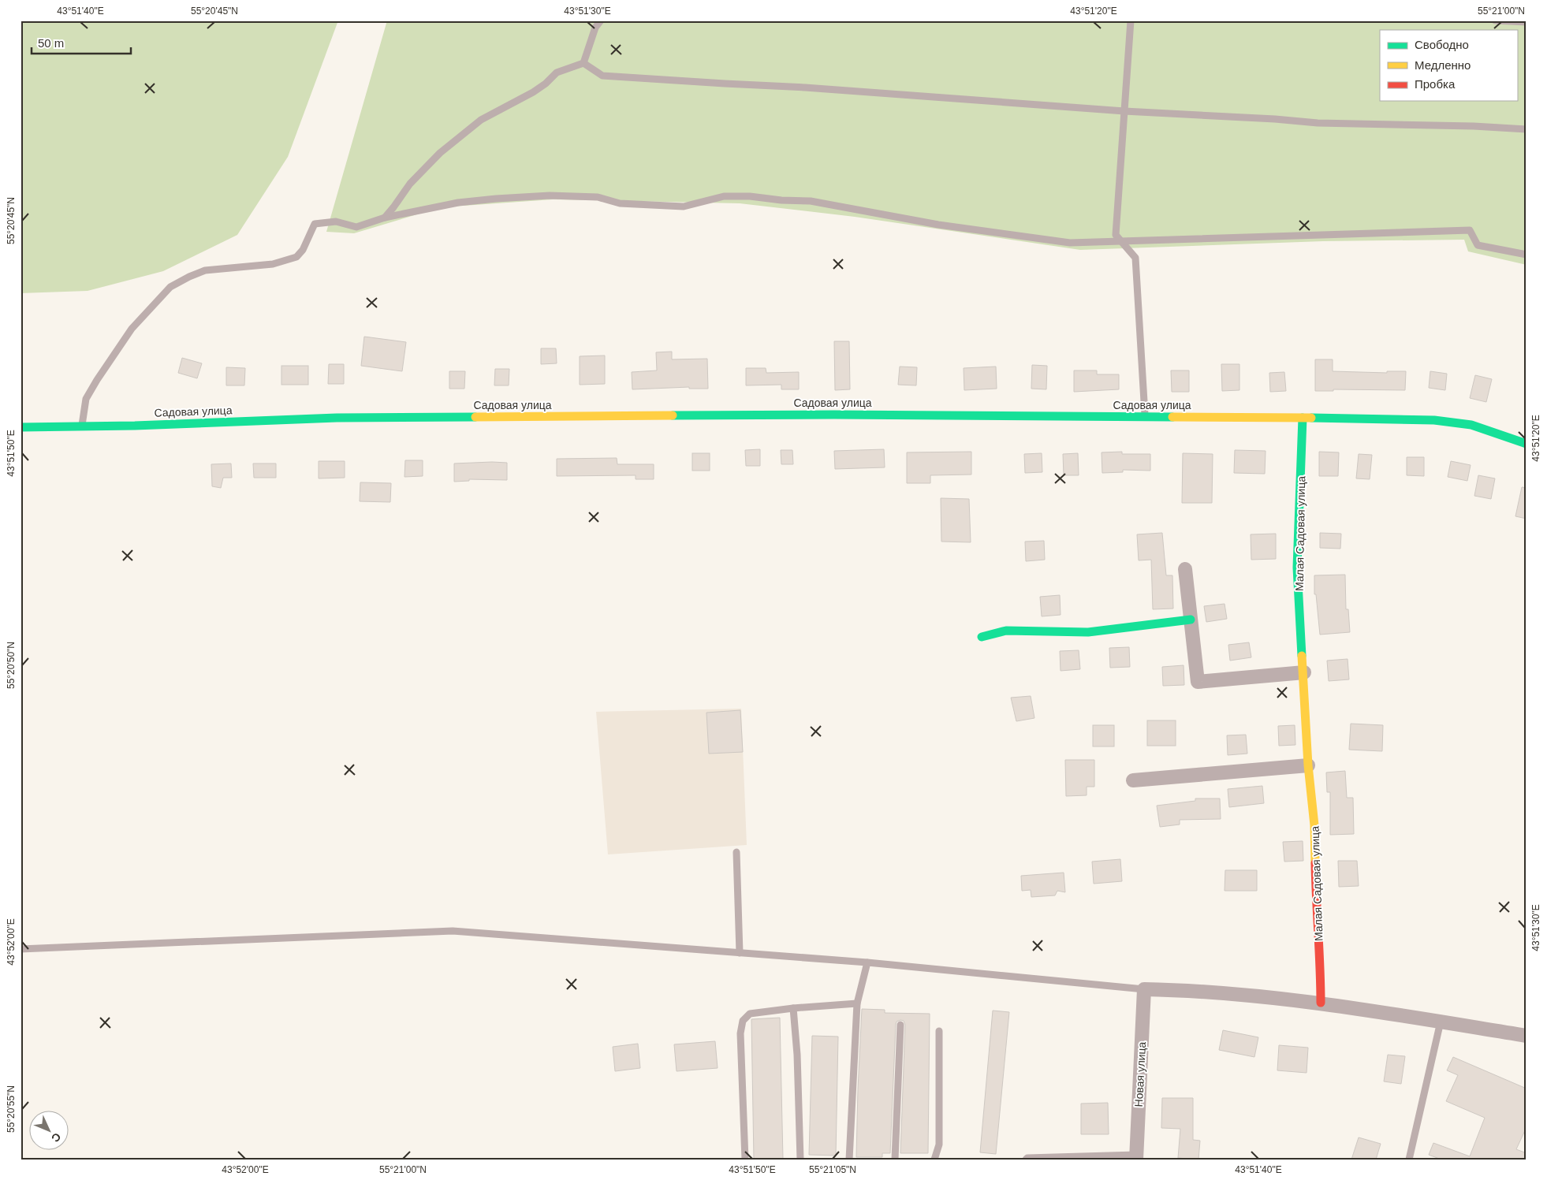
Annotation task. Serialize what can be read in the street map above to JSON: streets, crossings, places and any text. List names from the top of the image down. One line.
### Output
{"streets":{"main road":["Садовая улица","Малая Садовая улица"],"street":["Новая улица"]},"crossings":[["Садовая улица","Малая Садовая улица"]],"legend":["Свободно","Медленно","Пробка"],"scale_bar":"50 m","north":"bottom right","coordinates":["43°51'40\"E","55°20'45\"N","43°51'30\"E","43°51'20\"E","55°21'00\"N","43°51'50\"E","55°20'50\"N","43°52'00\"E","55°20'55\"N","55°21'05\"N"]}
